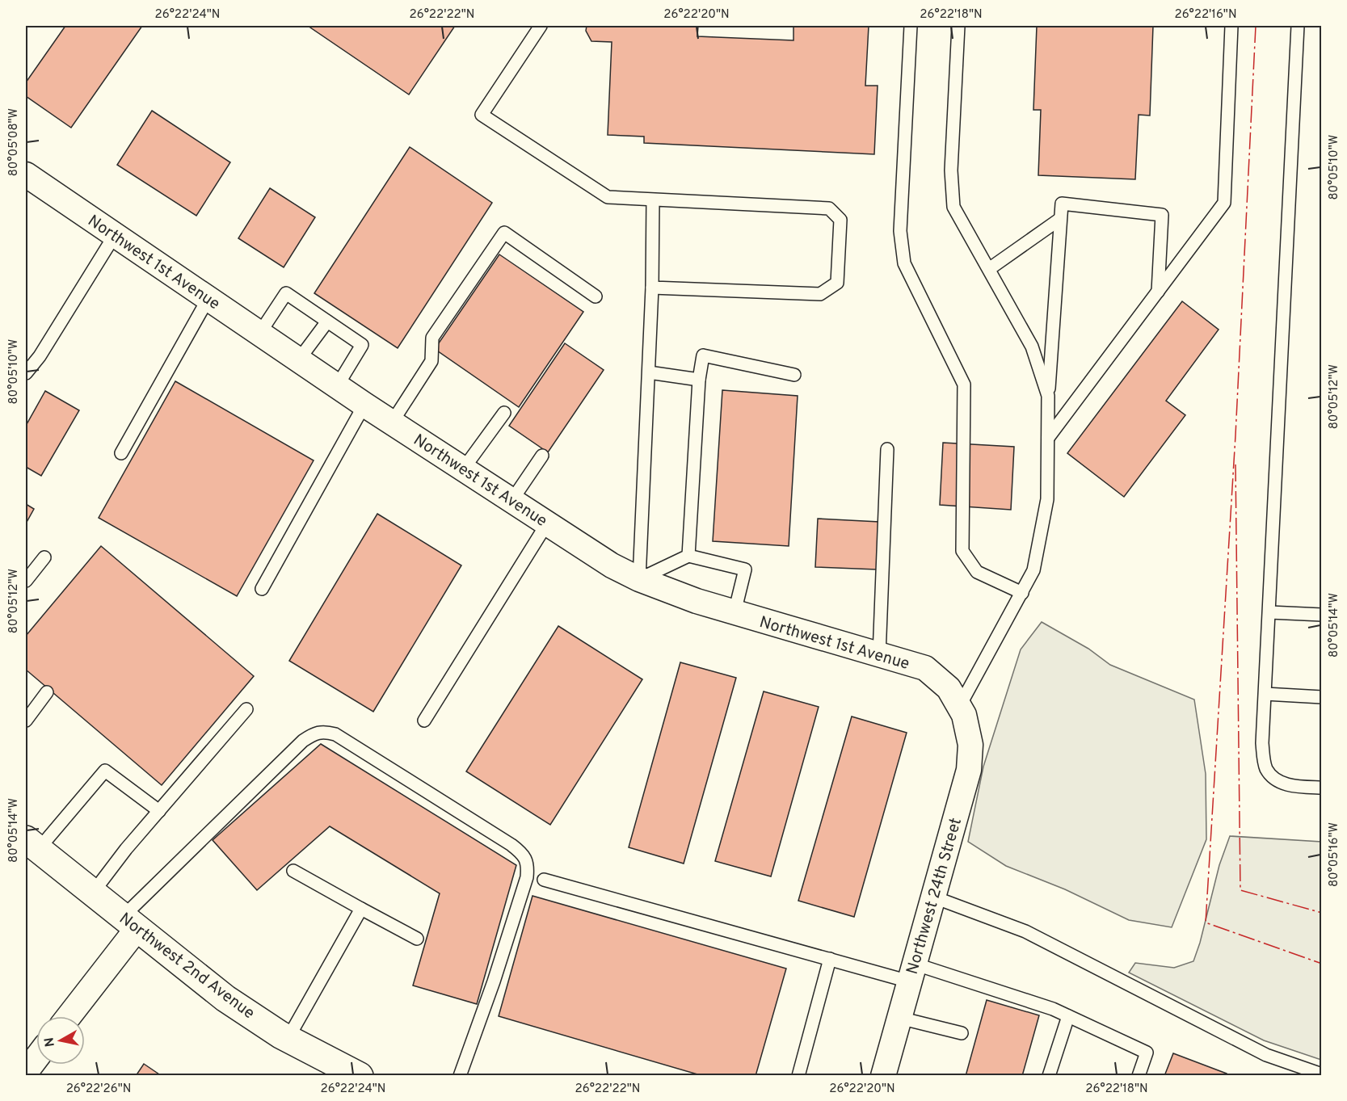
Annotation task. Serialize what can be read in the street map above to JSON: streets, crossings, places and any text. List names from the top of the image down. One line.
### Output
{"streets":{"street":["Northwest 1st Avenue","Northwest 24th Street","Northwest 2nd Avenue"]},"crossings":[["Northwest 1st Avenue","Northwest 24th Street"]],"north":"left","coordinates":["26°22'24\"N","26°22'22\"N","26°22'20\"N","26°22'18\"N","26°22'16\"N","80°05'08\"W","80°05'10\"W","80°05'12\"W","80°05'14\"W","80°05'16\"W","26°22'26\"N"]}
